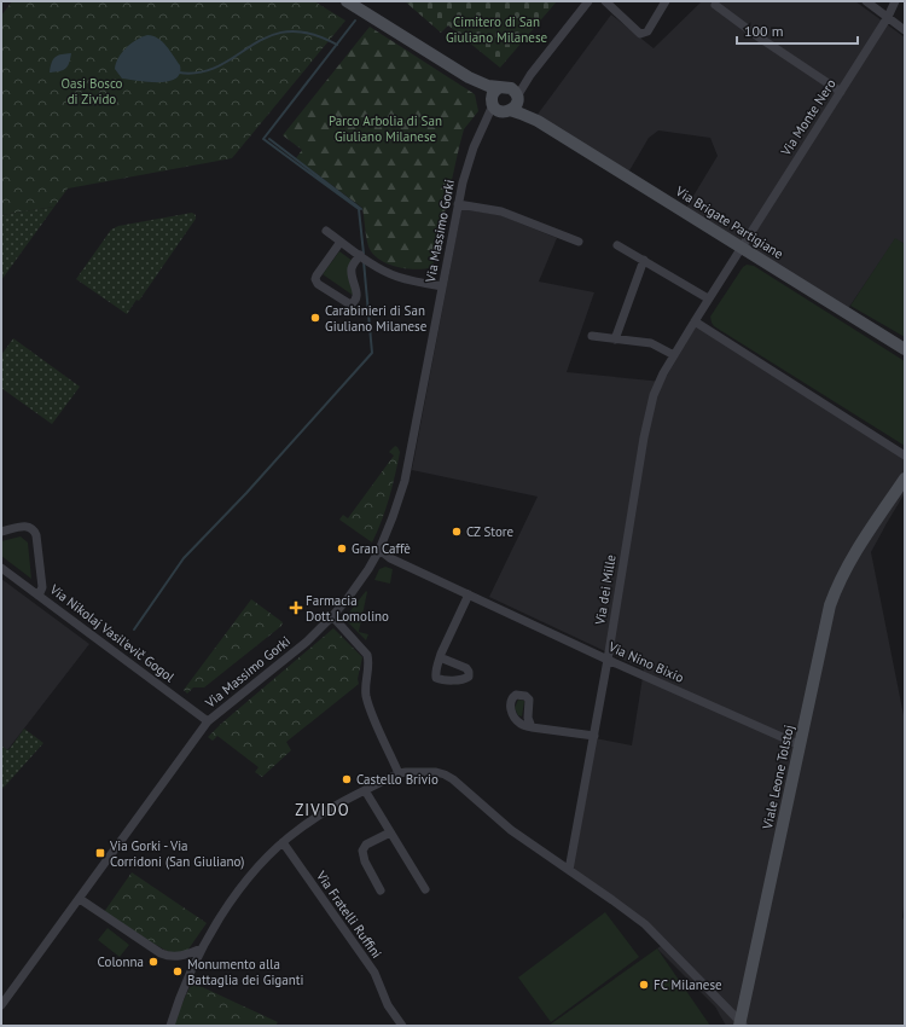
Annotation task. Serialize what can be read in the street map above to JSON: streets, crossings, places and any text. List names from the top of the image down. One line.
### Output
{"streets":{"street":["Via Monte Nero","Via Brigate Partigiane","Via Massimo Gorki","Via dei Mille","Via Nikolaj Vasil'evič Gogol","Via Nino Bixio","Viale Leone Tolstoj","Via Fratelli Ruffini"]},"crossings":[["Via Monte Nero","Via Brigate Partigiane"],["Via Monte Nero","Via dei Mille"],["Via Brigate Partigiane","Via Massimo Gorki"],["Via Brigate Partigiane","Via dei Mille"],["Via Massimo Gorki","Via Nikolaj Vasil'evič Gogol"],["Via Massimo Gorki","Via Nino Bixio"],["Via dei Mille","Via Nino Bixio"],["Via Nino Bixio","Viale Leone Tolstoj"]],"districts":["ZIVIDO"],"parks":["Cimitero di San Giuliano Milanese","Oasi Bosco di Zivido","Parco Arbolia di San Giuliano Milanese"],"places":{"other":["Carabinieri di San Giuliano Milanese","CZ Store","Gran Caffè","Castello Brivio","Colonna","Monumento alla Battaglia dei Giganti","FC Milanese"],"health":["Farmacia Dott. Lomolino"],"transit":["Via Gorki - Via Corridoni (San Giuliano)"]},"scale_bar":"100 m"}
